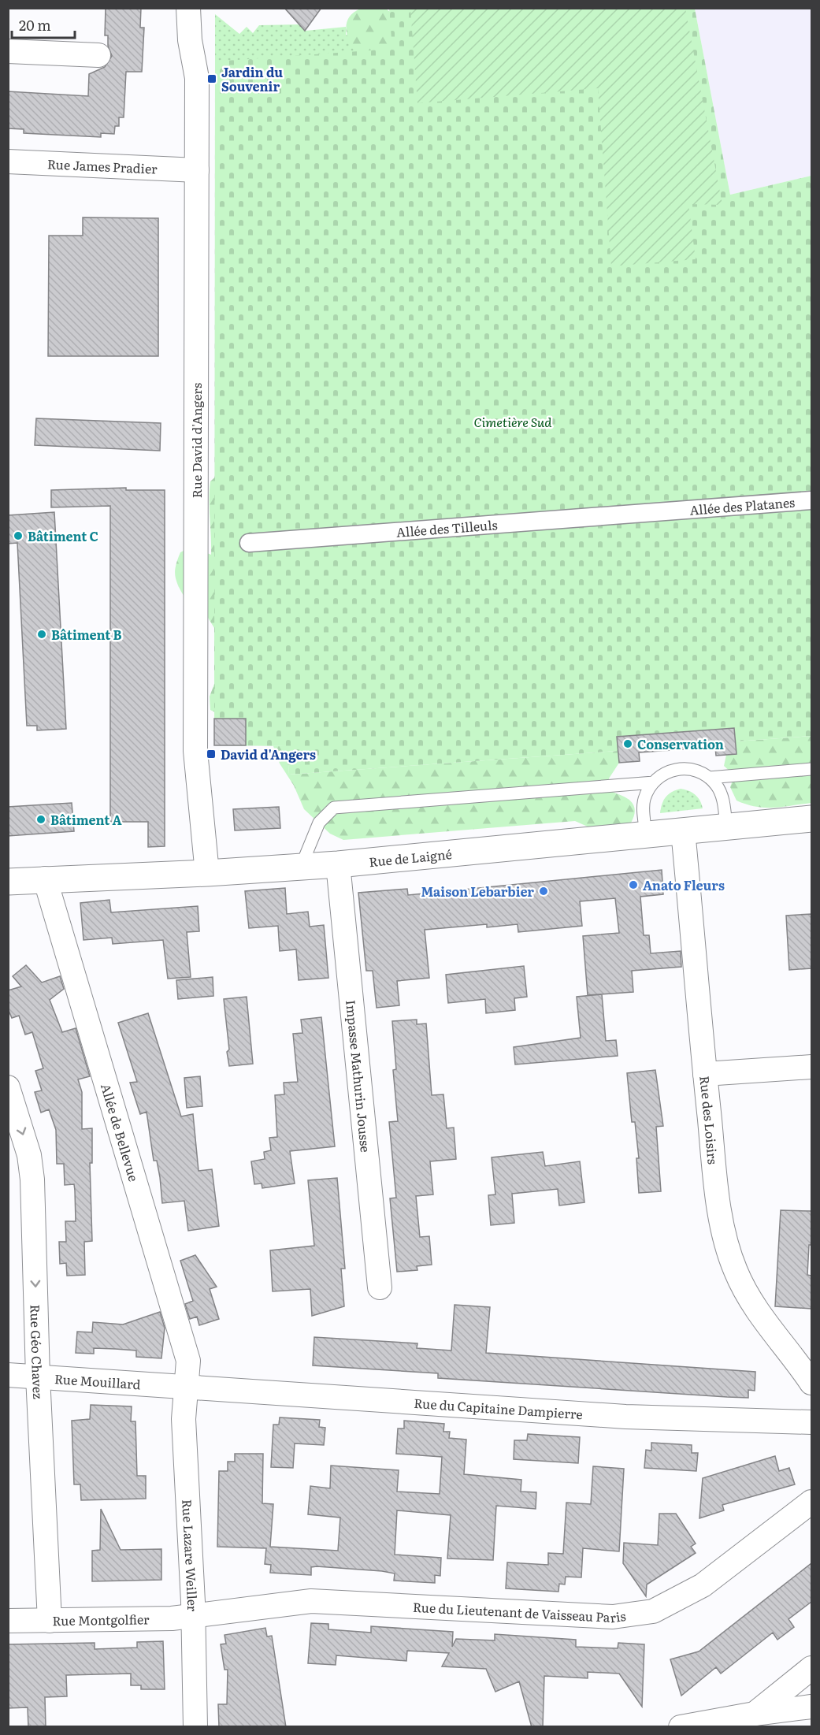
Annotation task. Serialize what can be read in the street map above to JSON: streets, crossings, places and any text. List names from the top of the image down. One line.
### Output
{"streets":{"street":["Rue James Pradier","Rue David d'Angers","Allée des Platanes","Allée des Tilleuls","Rue de Laigné","Impasse Mathurin Jousse","Rue des Loisirs","Allée de Bellevue","Rue Géo Chavez","Rue Mouillard","Rue du Capitaine Dampierre","Rue Lazare Weiller","Rue du Lieutenant de Vaisseau Paris","Rue Montgolfier"]},"crossings":[["Rue James Pradier","Rue David d'Angers"],["Rue David d'Angers","Rue de Laigné"],["Allée des Platanes","Allée des Tilleuls"],["Rue de Laigné","Impasse Mathurin Jousse"],["Rue de Laigné","Rue des Loisirs"],["Rue de Laigné","Allée de Bellevue"],["Allée de Bellevue","Rue Mouillard"],["Allée de Bellevue","Rue du Capitaine Dampierre"],["Allée de Bellevue","Rue Lazare Weiller"],["Rue Géo Chavez","Rue Mouillard"],["Rue Géo Chavez","Rue Montgolfier"],["Rue Mouillard","Rue du Capitaine Dampierre"],["Rue Mouillard","Rue Lazare Weiller"],["Rue du Capitaine Dampierre","Rue Lazare Weiller"],["Rue Lazare Weiller","Rue du Lieutenant de Vaisseau Paris"],["Rue Lazare Weiller","Rue Montgolfier"],["Rue du Lieutenant de Vaisseau Paris","Rue Montgolfier"]],"one_way":["Rue Géo Chavez"],"parks":["Cimetière Sud"],"places":{"transit":["Jardin du Souvenir","David d'Angers"],"other":["Bâtiment C","Bâtiment B","Conservation","Bâtiment A","Anato Fleurs","Maison Lebarbier"]},"scale_bar":"20 m"}
